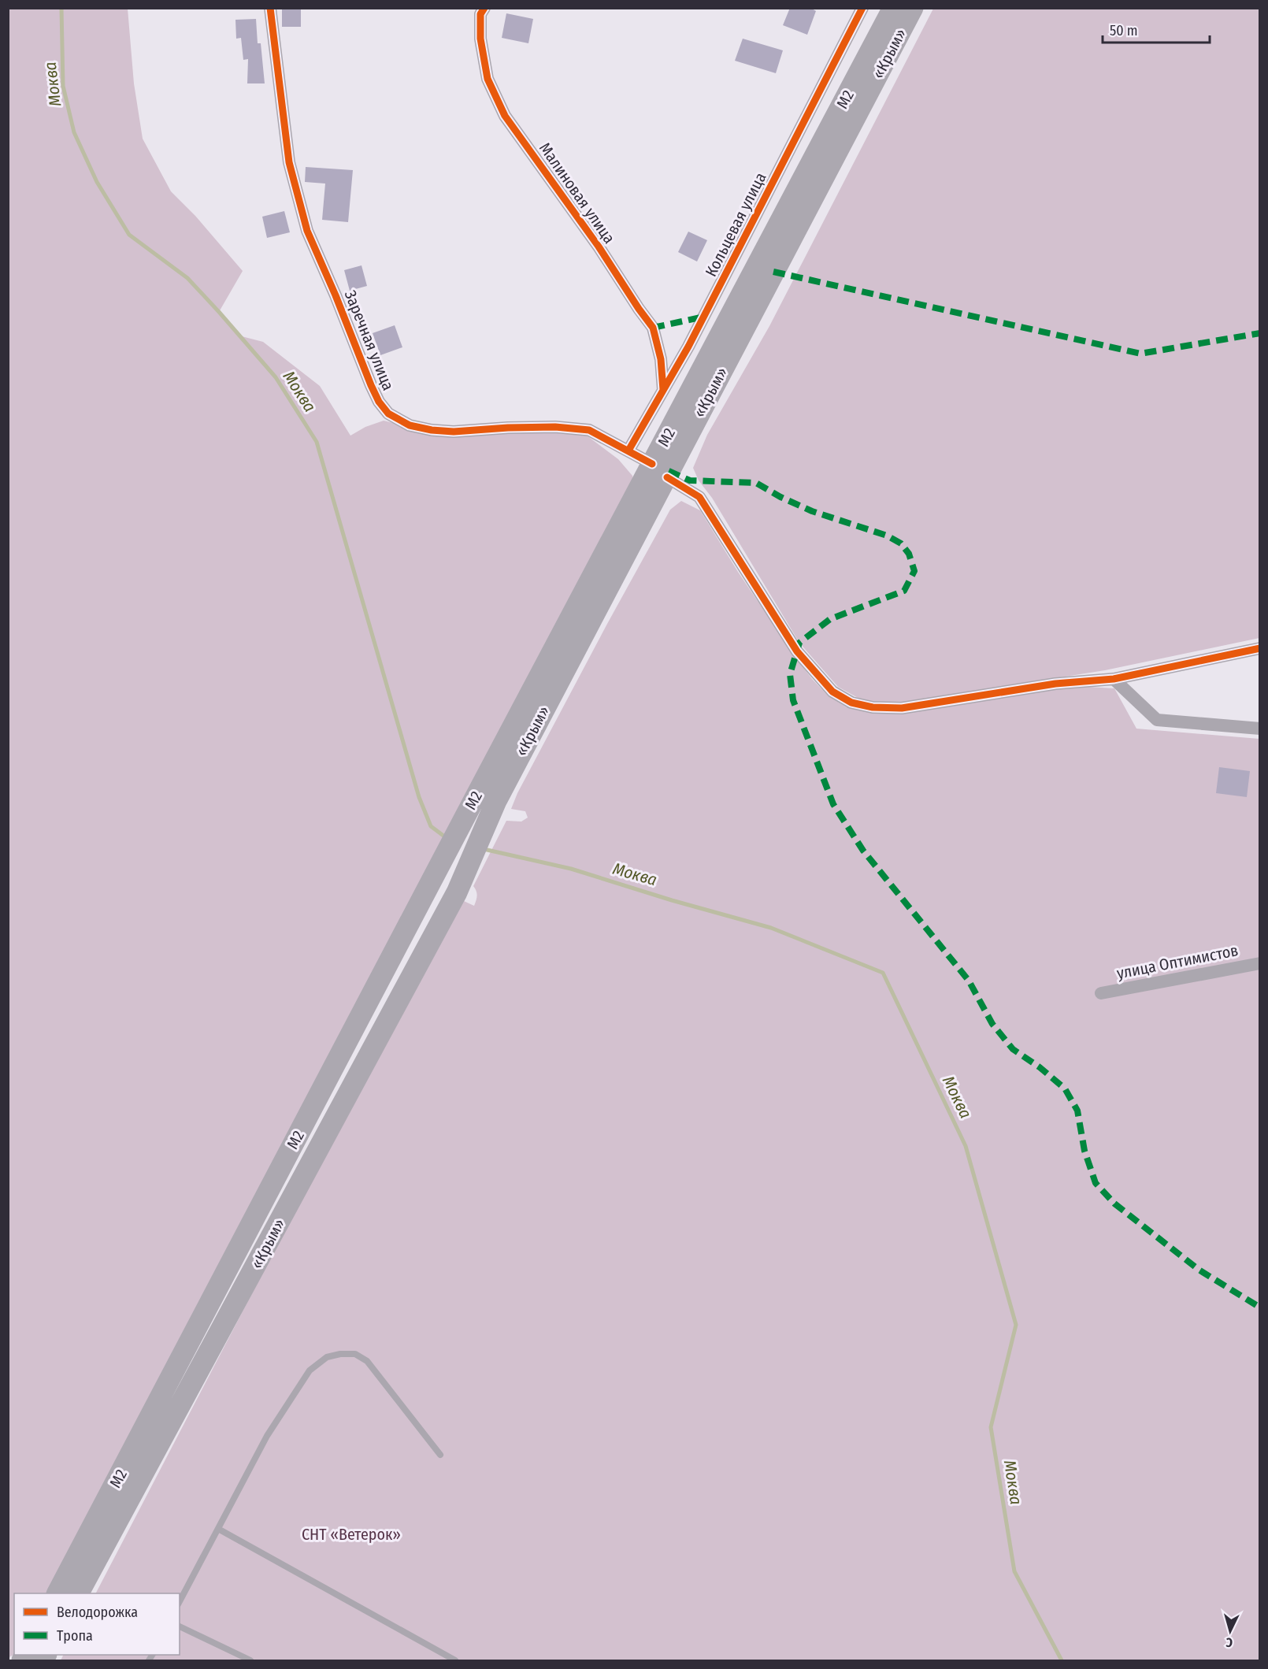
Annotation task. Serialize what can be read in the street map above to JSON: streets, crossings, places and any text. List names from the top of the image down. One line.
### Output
{"streets":{"highway":["«Крым»","М2"],"street":["Малиновая улица","Кольцевая улица","Заречная улица","улица Оптимистов"]},"crossings":[["М2","Заречная улица"],["Малиновая улица","Кольцевая улица"],["Кольцевая улица","Заречная улица"]],"water":["Моква"],"parks":["СНТ «Ветерок»"],"legend":["Велодорожка","Тропа"],"scale_bar":"50 m","north":"bottom"}
